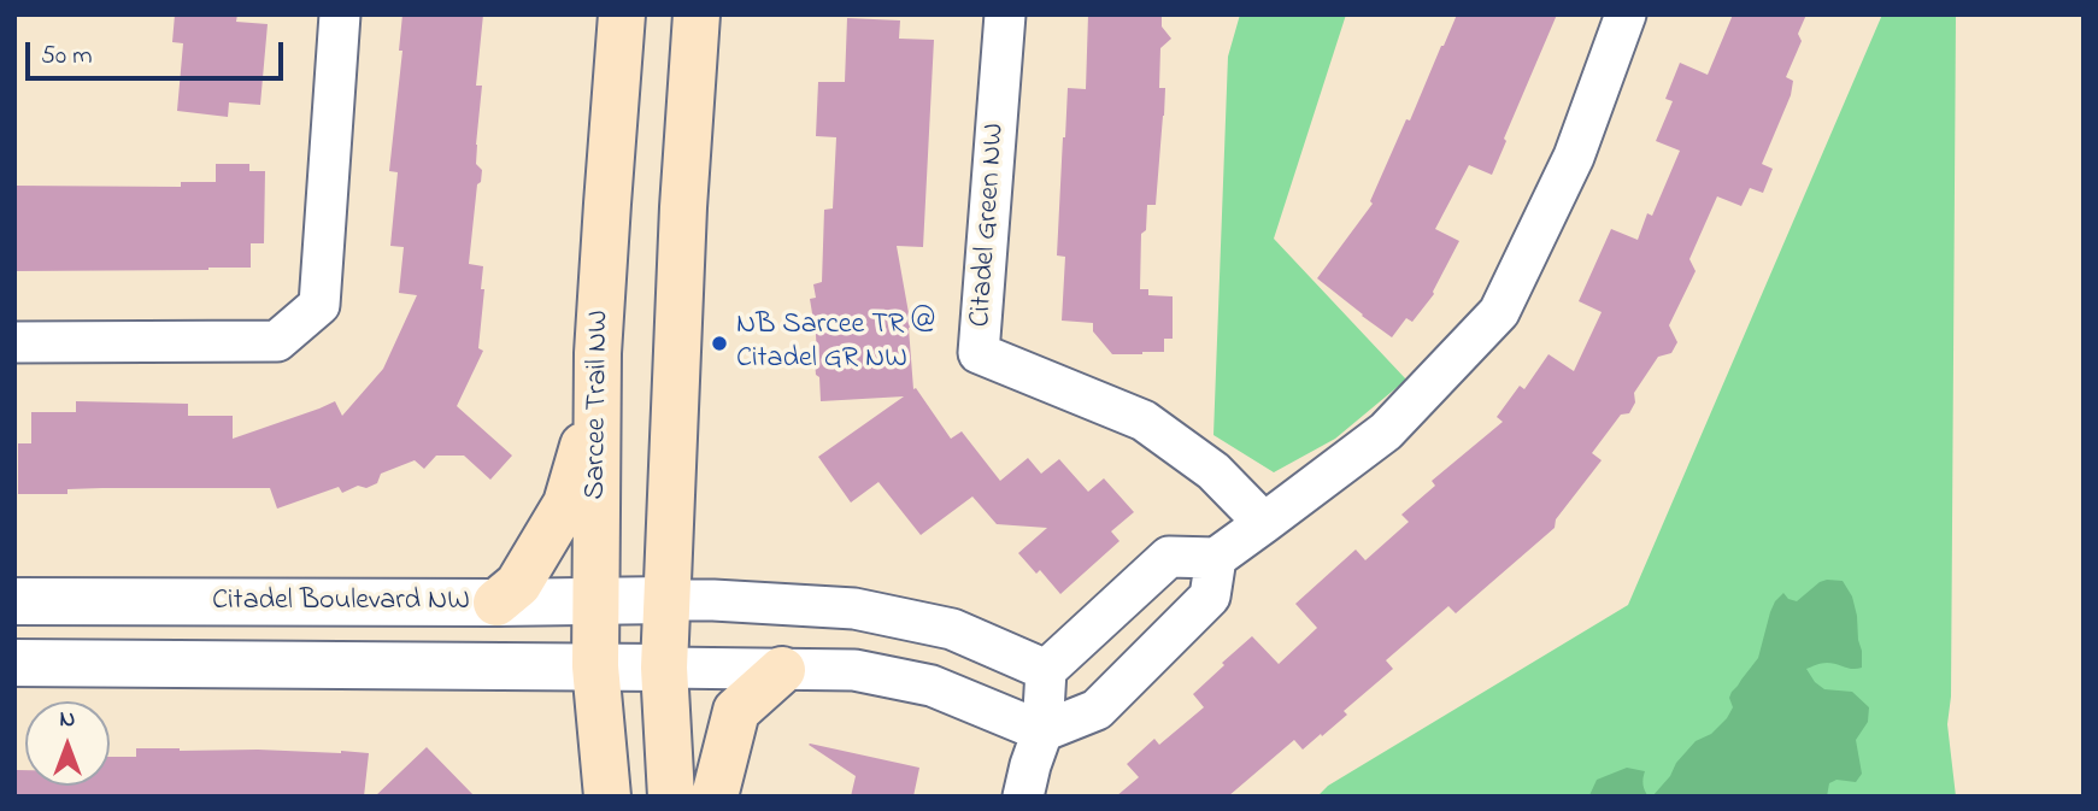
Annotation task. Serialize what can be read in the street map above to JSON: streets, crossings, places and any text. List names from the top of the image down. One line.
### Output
{"streets":{"main road":["Sarcee Trail NW"],"street":["Citadel Green NW","Citadel Boulevard NW"]},"crossings":[["Sarcee Trail NW","Citadel Boulevard NW"]],"places":["NB Sarcee TR @ Citadel GR NW"],"scale_bar":"50 m","north":"top"}
